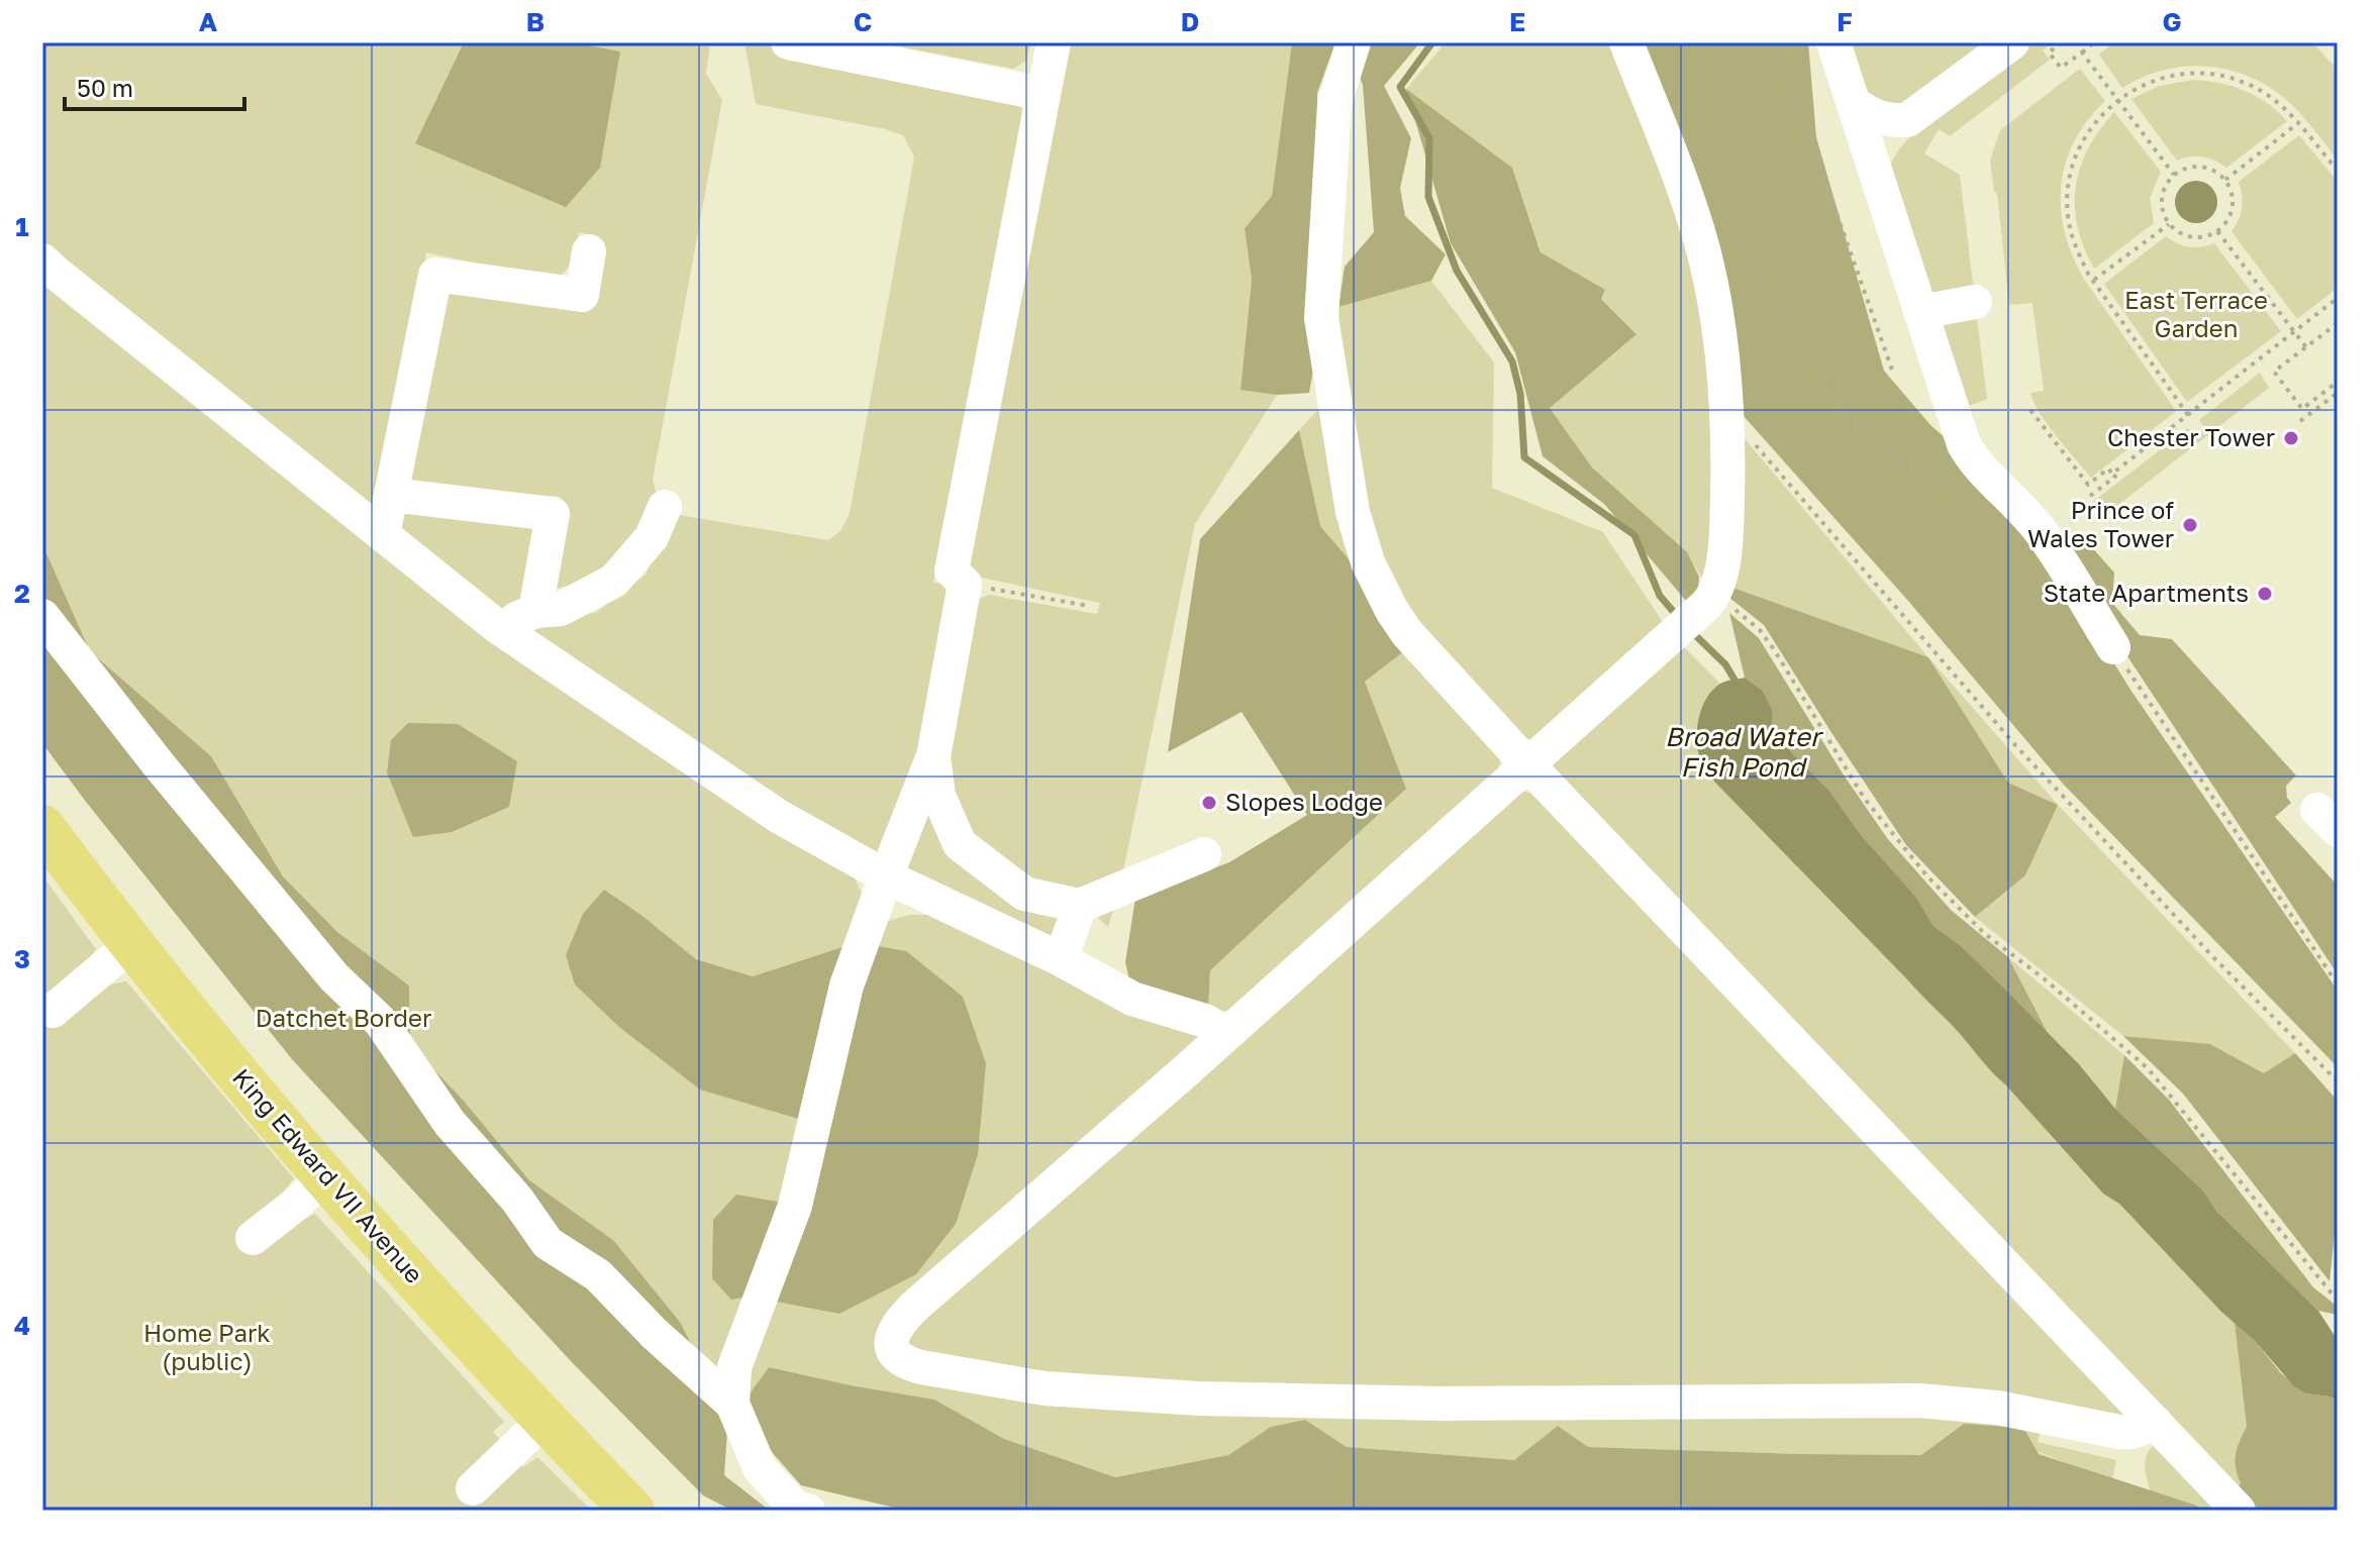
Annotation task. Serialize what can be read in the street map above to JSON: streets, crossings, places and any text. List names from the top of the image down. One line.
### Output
{"streets":{"main road":["King Edward VII Avenue"]},"water":["Broad Water Fish Pond"],"parks":["East Terrace Garden","Datchet Border","Home Park (public)"],"places":["Chester Tower","Prince of Wales Tower","State Apartments","Slopes Lodge"],"scale_bar":"50 m","grid":{"columns":["A","B","C","D","E","F","G"],"rows":["1","2","3","4"]}}
